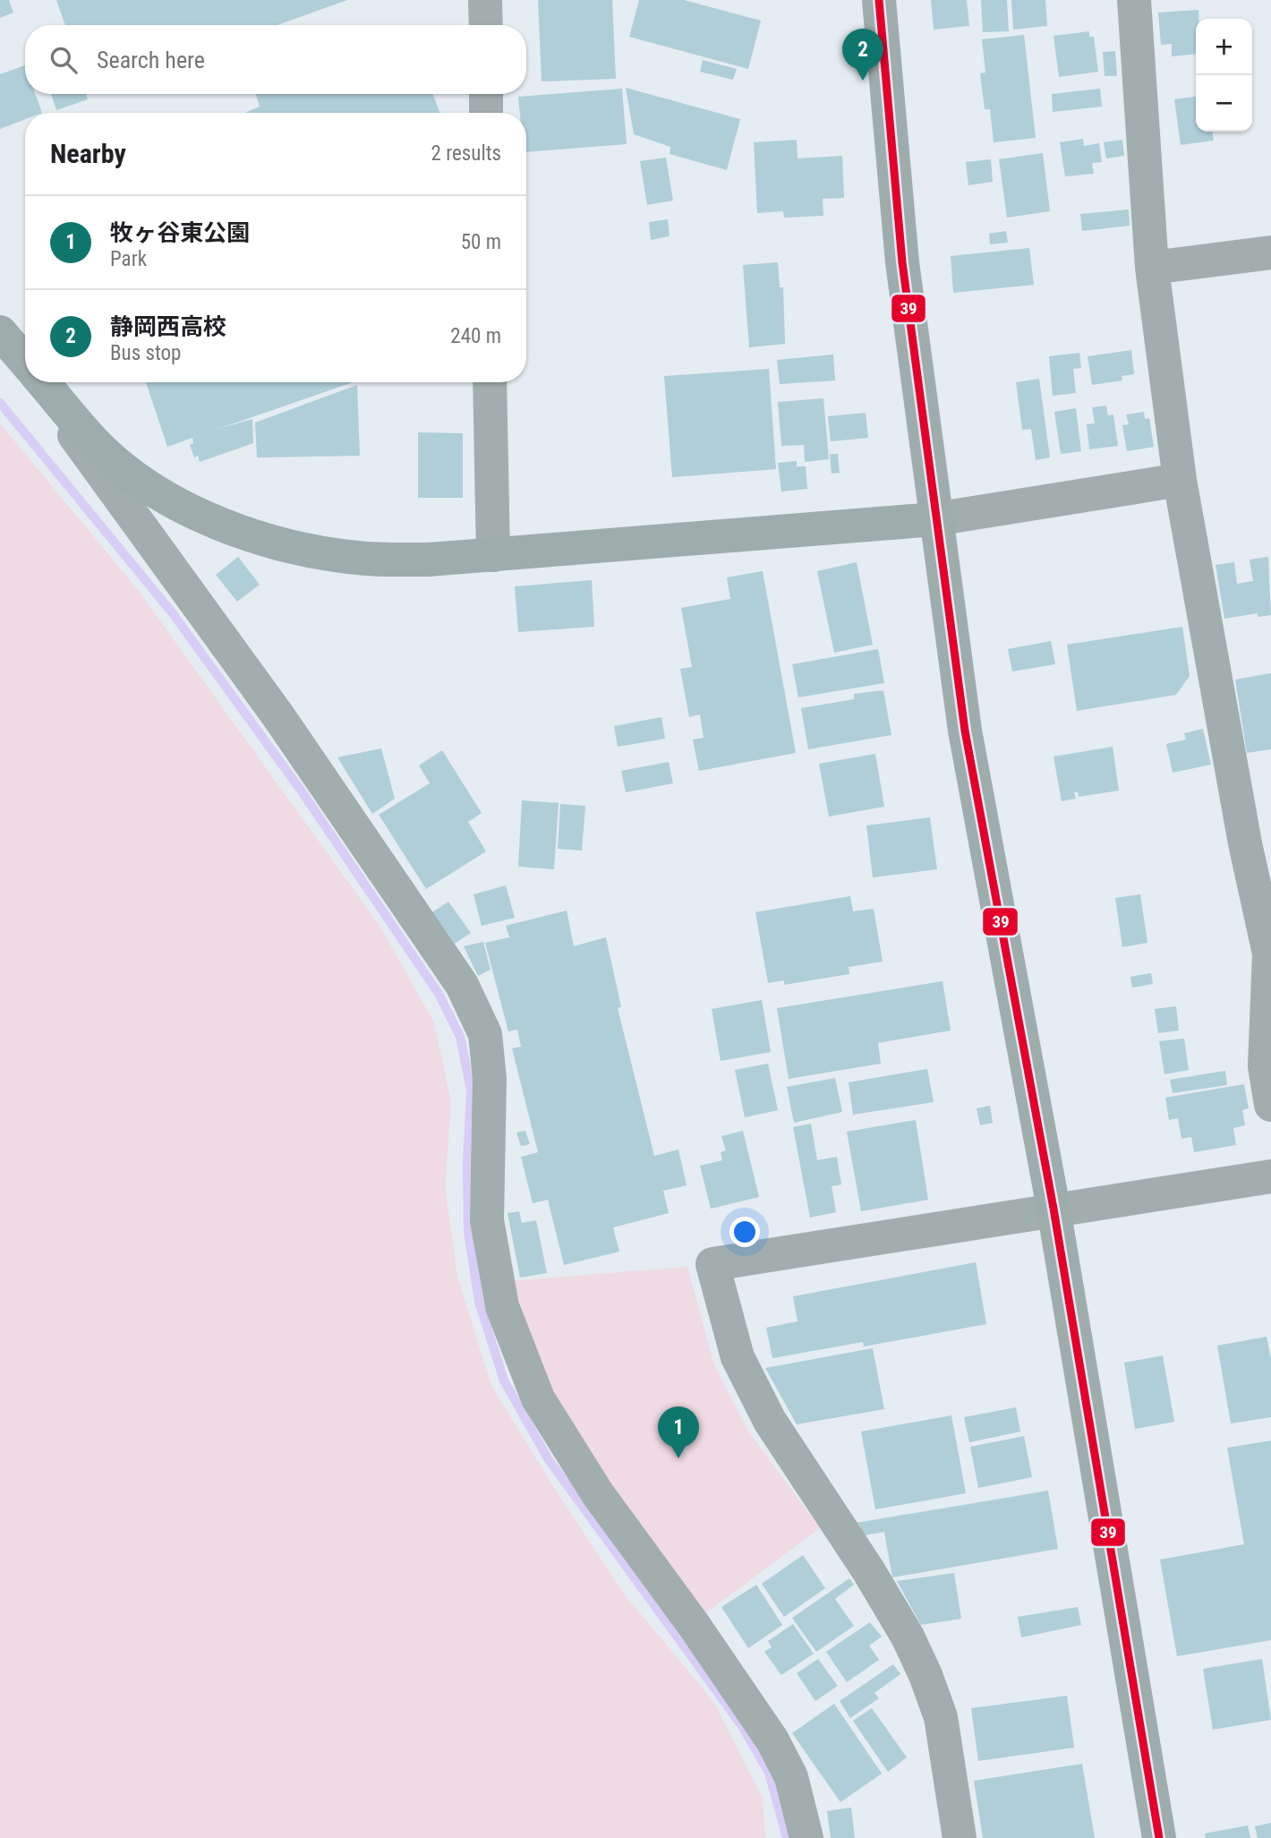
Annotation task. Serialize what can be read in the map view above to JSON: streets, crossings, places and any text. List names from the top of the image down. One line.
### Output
{"lines":["transit line 39"],"page":{"map_buttons":["+","−"],"search":"Search here","pins":["2","1"],"heading":["Nearby","2 results"],"list":[{"mark":"1","name":"牧ヶ谷東公園","note":"Park","value":"50 m"},{"mark":"2","name":"静岡西高校","note":"Bus stop","value":"240 m"}]}}
